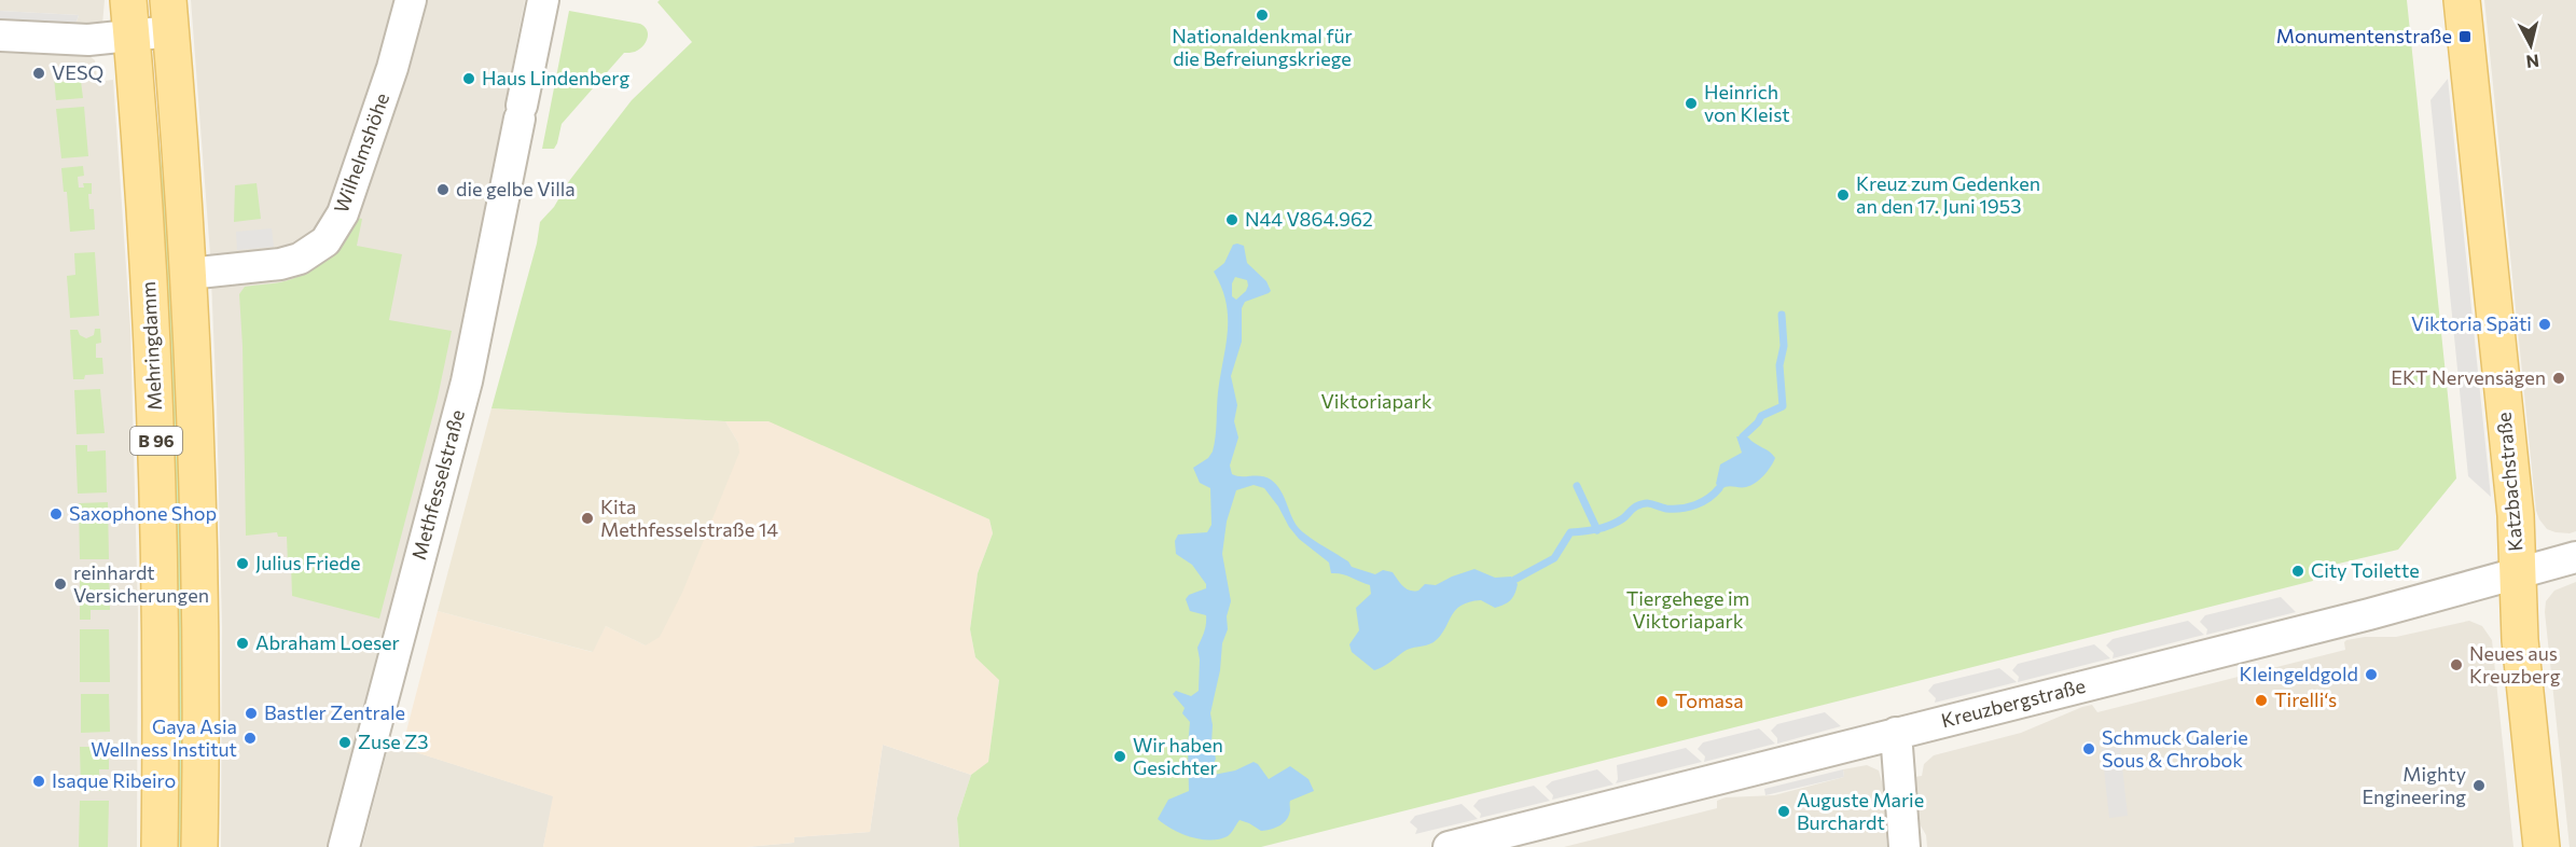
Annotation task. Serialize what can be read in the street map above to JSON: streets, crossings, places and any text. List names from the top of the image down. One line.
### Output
{"streets":{"main road":["Mehringdamm","B 96","Katzbachstraße"],"street":["Wilhelmshöhe","Methfesselstraße","Kreuzbergstraße"]},"crossings":[["Wilhelmshöhe","Mehringdamm"],["Katzbachstraße","Kreuzbergstraße"]],"parks":["Viktoriapark","Tiergehege im Viktoriapark"],"places":{"other":["Nationaldenkmal für die Befreiungskriege","VESQ","Haus Lindenberg","Heinrich von Kleist","die gelbe Villa","Kreuz zum Gedenken an den 17. Juni 1953","N44 V864.962","Viktoria Späti","EKT Nervensägen","Saxophone Shop","Kita Methfesselstraße 14","Julius Friede","City Toilette","reinhardt Versicherungen","Abraham Loeser","Neues aus Kreuzberg","Kleingeldgold","Tirelli‘s","Tomasa","Bastler Zentrale","Gaya Asia Wellness Institut","Zuse Z3","Schmuck Galerie Sous & Chrobok","Wir haben Gesichter","Isaque Ribeiro","Mighty Engineering","Auguste Marie Burchardt"],"transit":["Monumentenstraße"]},"north":"bottom"}
